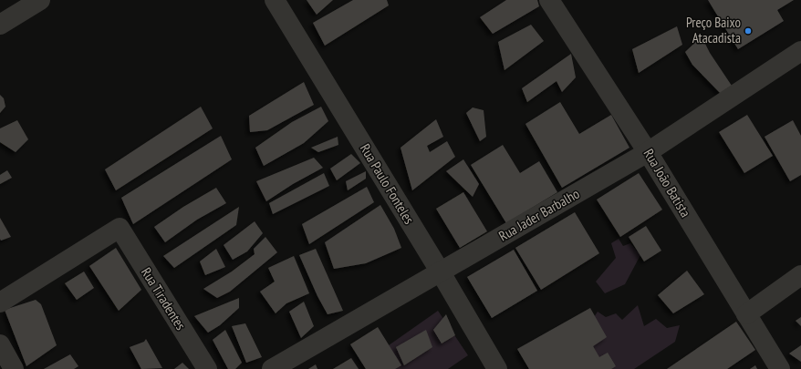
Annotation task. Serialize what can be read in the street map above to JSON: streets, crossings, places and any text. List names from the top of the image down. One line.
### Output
{"streets":{"street":["Rua João Batista","Rua Paulo Fonteles","Rua Jader Barbalho","Rua Tiradentes"]},"crossings":[["Rua João Batista","Rua Jader Barbalho"],["Rua Paulo Fonteles","Rua Jader Barbalho"]],"places":["Preço Baixo Atacadista"]}
